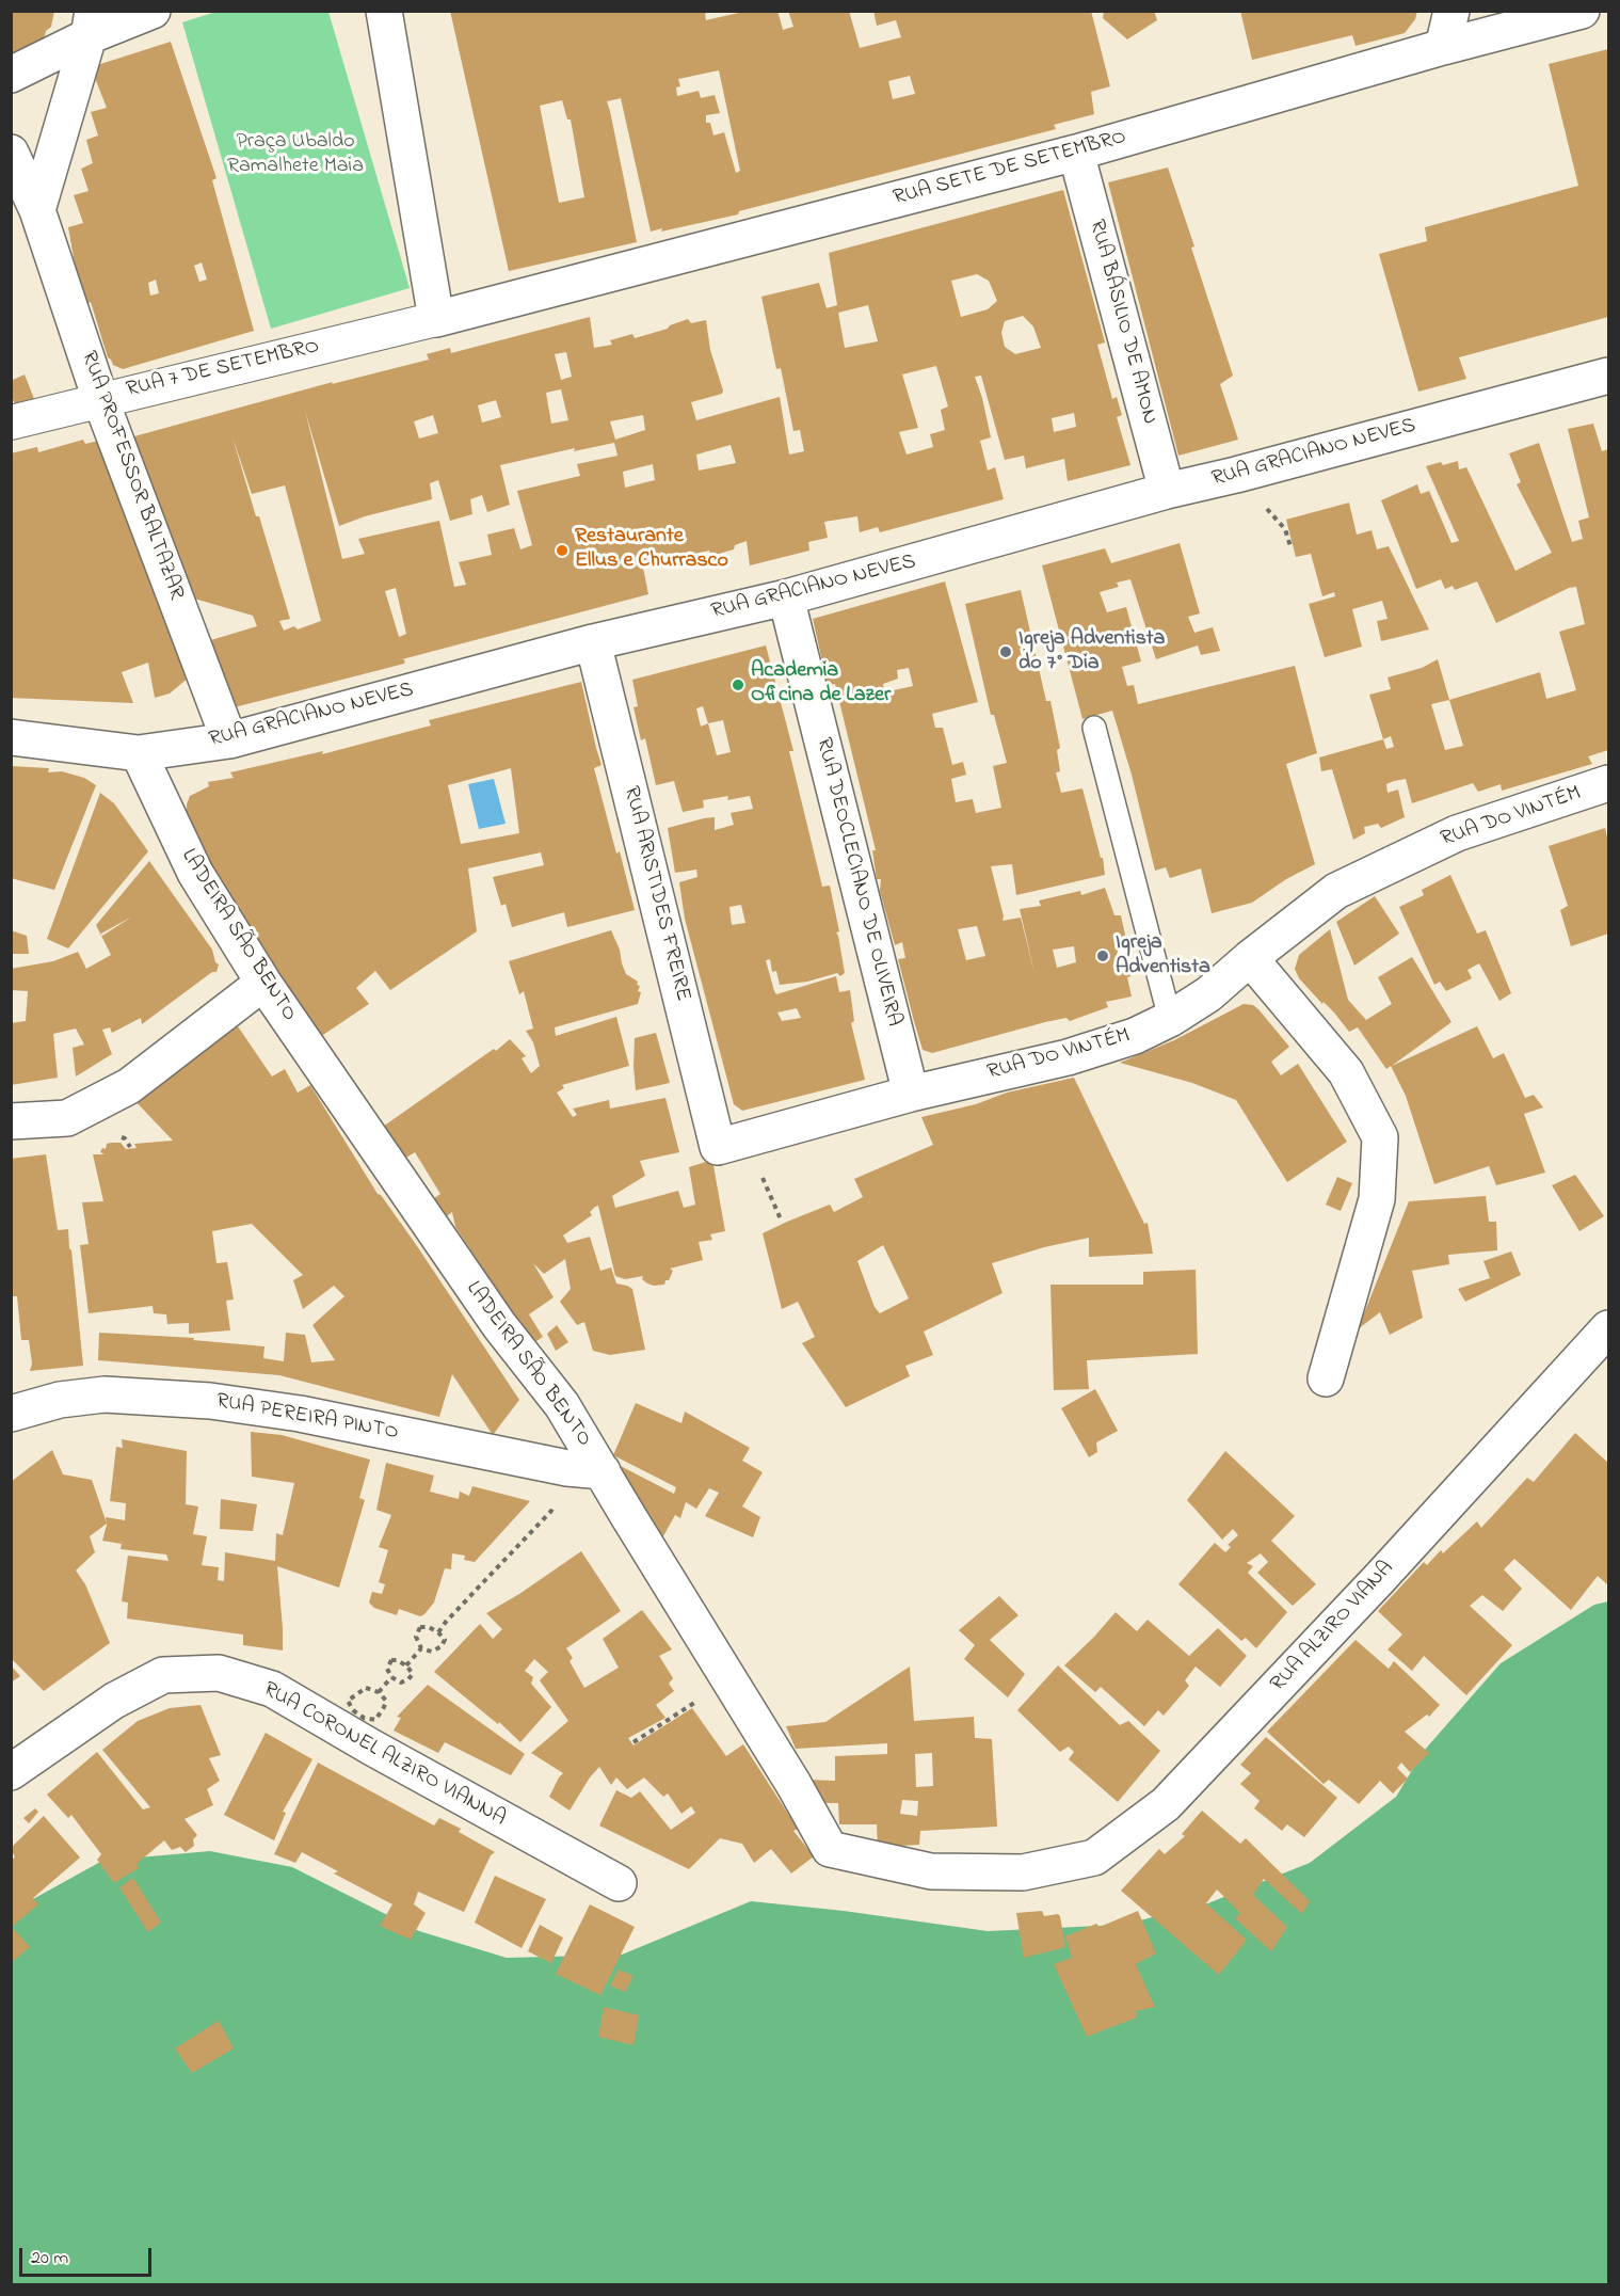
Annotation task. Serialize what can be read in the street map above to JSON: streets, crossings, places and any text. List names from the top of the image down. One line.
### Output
{"streets":{"street":["RUA SETE DE SETEMBRO","RUA BÁSILIO DE AMON","RUA 7 DE SETEMBRO","RUA GRACIANO NEVES","RUA PROFESSOR BALTAZAR","RUA DO VINTÉM","RUA DEOCLECIANO DE OLIVEIRA","RUA ARISTIDES FREIRE","LADEIRA SÃO BENTO","RUA PEREIRA PINTO","RUA ALZIRO VIANA","RUA CORONEL ALZIRO VIANNA"]},"crossings":[["RUA SETE DE SETEMBRO","RUA BÁSILIO DE AMON"],["RUA SETE DE SETEMBRO","RUA 7 DE SETEMBRO"],["RUA BÁSILIO DE AMON","RUA GRACIANO NEVES"],["RUA 7 DE SETEMBRO","RUA PROFESSOR BALTAZAR"],["RUA GRACIANO NEVES","RUA PROFESSOR BALTAZAR"],["RUA GRACIANO NEVES","RUA DEOCLECIANO DE OLIVEIRA"],["RUA GRACIANO NEVES","RUA ARISTIDES FREIRE"],["RUA GRACIANO NEVES","LADEIRA SÃO BENTO"],["RUA DO VINTÉM","RUA DEOCLECIANO DE OLIVEIRA"],["RUA DO VINTÉM","RUA ARISTIDES FREIRE"],["LADEIRA SÃO BENTO","RUA PEREIRA PINTO"],["LADEIRA SÃO BENTO","RUA ALZIRO VIANA"]],"parks":["Praça Ubaldo Ramalhete Maia"],"places":["Restaurante Ellus e Churrasco","Igreja Adventista do 7˚ Dia","Academia Oficina de Lazer","Igreja Adventista"],"scale_bar":"20 m"}
